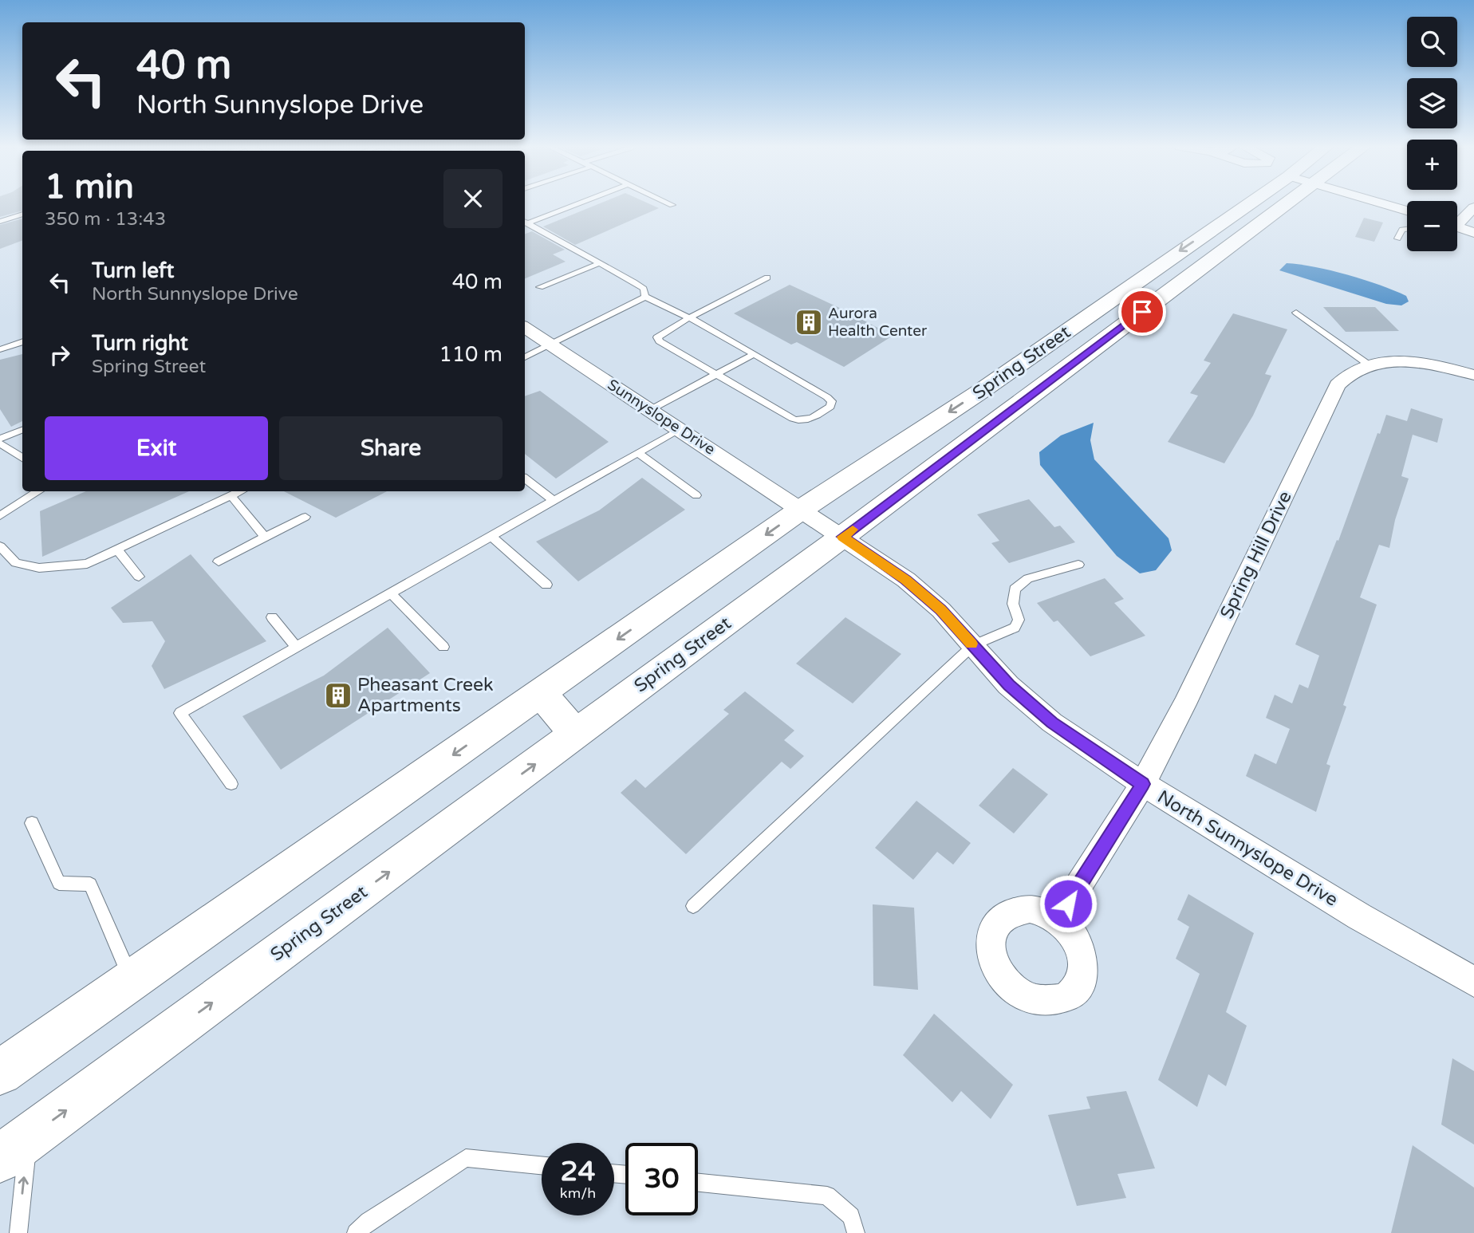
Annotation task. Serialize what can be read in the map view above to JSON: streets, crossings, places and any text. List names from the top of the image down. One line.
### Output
{"streets":{"main road":["Spring Street"],"street":["Sunnyslope Drive","Spring Hill Drive","North Sunnyslope Drive"]},"crossings":[["Spring Street","Sunnyslope Drive"],["Spring Street","North Sunnyslope Drive"],["Sunnyslope Drive","North Sunnyslope Drive"],["Spring Hill Drive","North Sunnyslope Drive"]],"places":{"building":["Aurora Health Center","Pheasant Creek Apartments"]},"page":{"map_buttons":["+","−"],"turn":["40 m","North Sunnyslope Drive"],"heading":["1 min","350 m · 13:43"],"list":[{"name":"Turn left","note":"North Sunnyslope Drive","value":"40 m"},{"name":"Turn right","note":"Spring Street","value":"110 m"}],"buttons":["Exit","Share"],"speed":"24 km/h","limit":"30"}}
